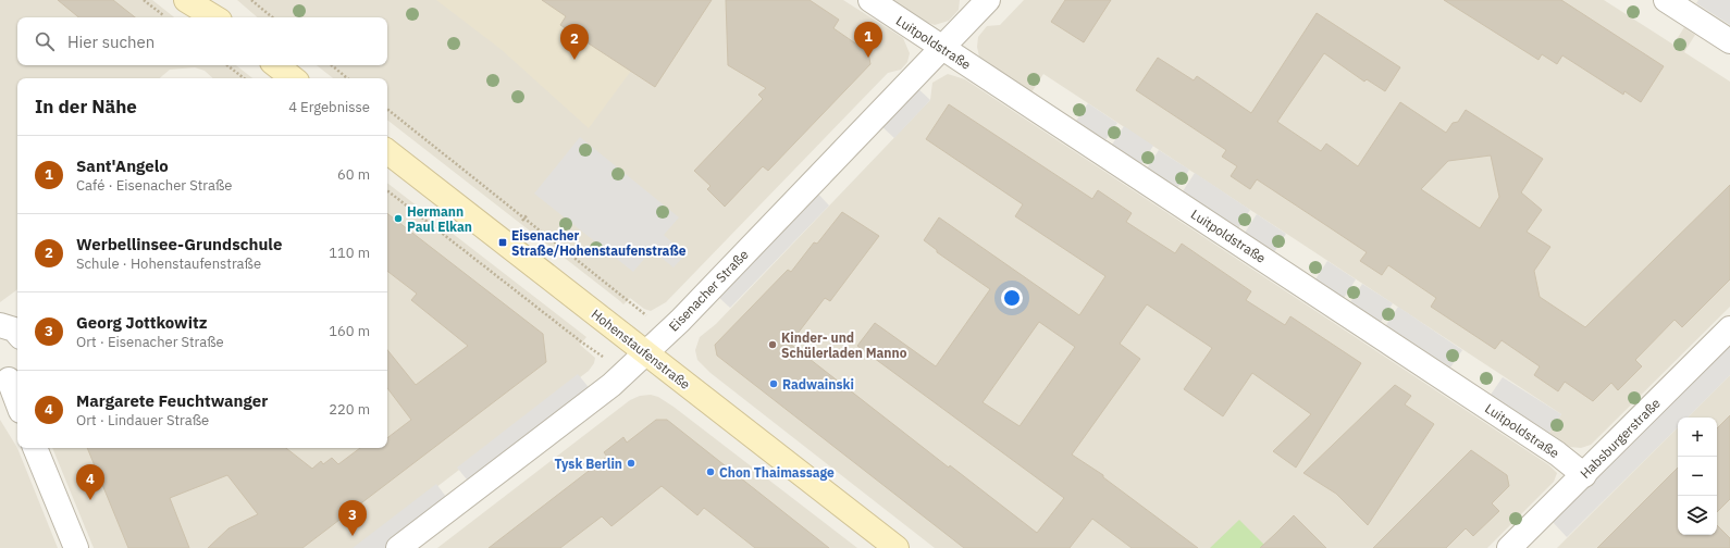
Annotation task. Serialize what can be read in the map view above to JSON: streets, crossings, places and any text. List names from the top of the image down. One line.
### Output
{"streets":{"main road":["Hohenstaufenstraße"],"street":["Luitpoldstraße","Eisenacher Straße","Habsburgerstraße"]},"crossings":[["Luitpoldstraße","Eisenacher Straße"],["Luitpoldstraße","Habsburgerstraße"],["Eisenacher Straße","Hohenstaufenstraße"]],"places":{"other":["Hermann Paul Elkan","Kinder- und Schülerladen Manno","Radwainski","Tysk Berlin","Chon Thaimassage"],"transit":["Eisenacher Straße/Hohenstaufenstraße"]},"page":{"search":"Hier suchen","pins":["1","2","4","3"],"heading":["In der Nähe","4 Ergebnisse"],"list":[{"mark":"1","name":"Sant'Angelo","note":"Café · Eisenacher Straße","value":"60 m"},{"mark":"2","name":"Werbellinsee-Grundschule","note":"Schule · Hohenstaufenstraße","value":"110 m"},{"mark":"3","name":"Georg Jottkowitz","note":"Ort · Eisenacher Straße","value":"160 m"},{"mark":"4","name":"Margarete Feuchtwanger","note":"Ort · Lindauer Straße","value":"220 m"}],"map_buttons":["+","−"]}}
